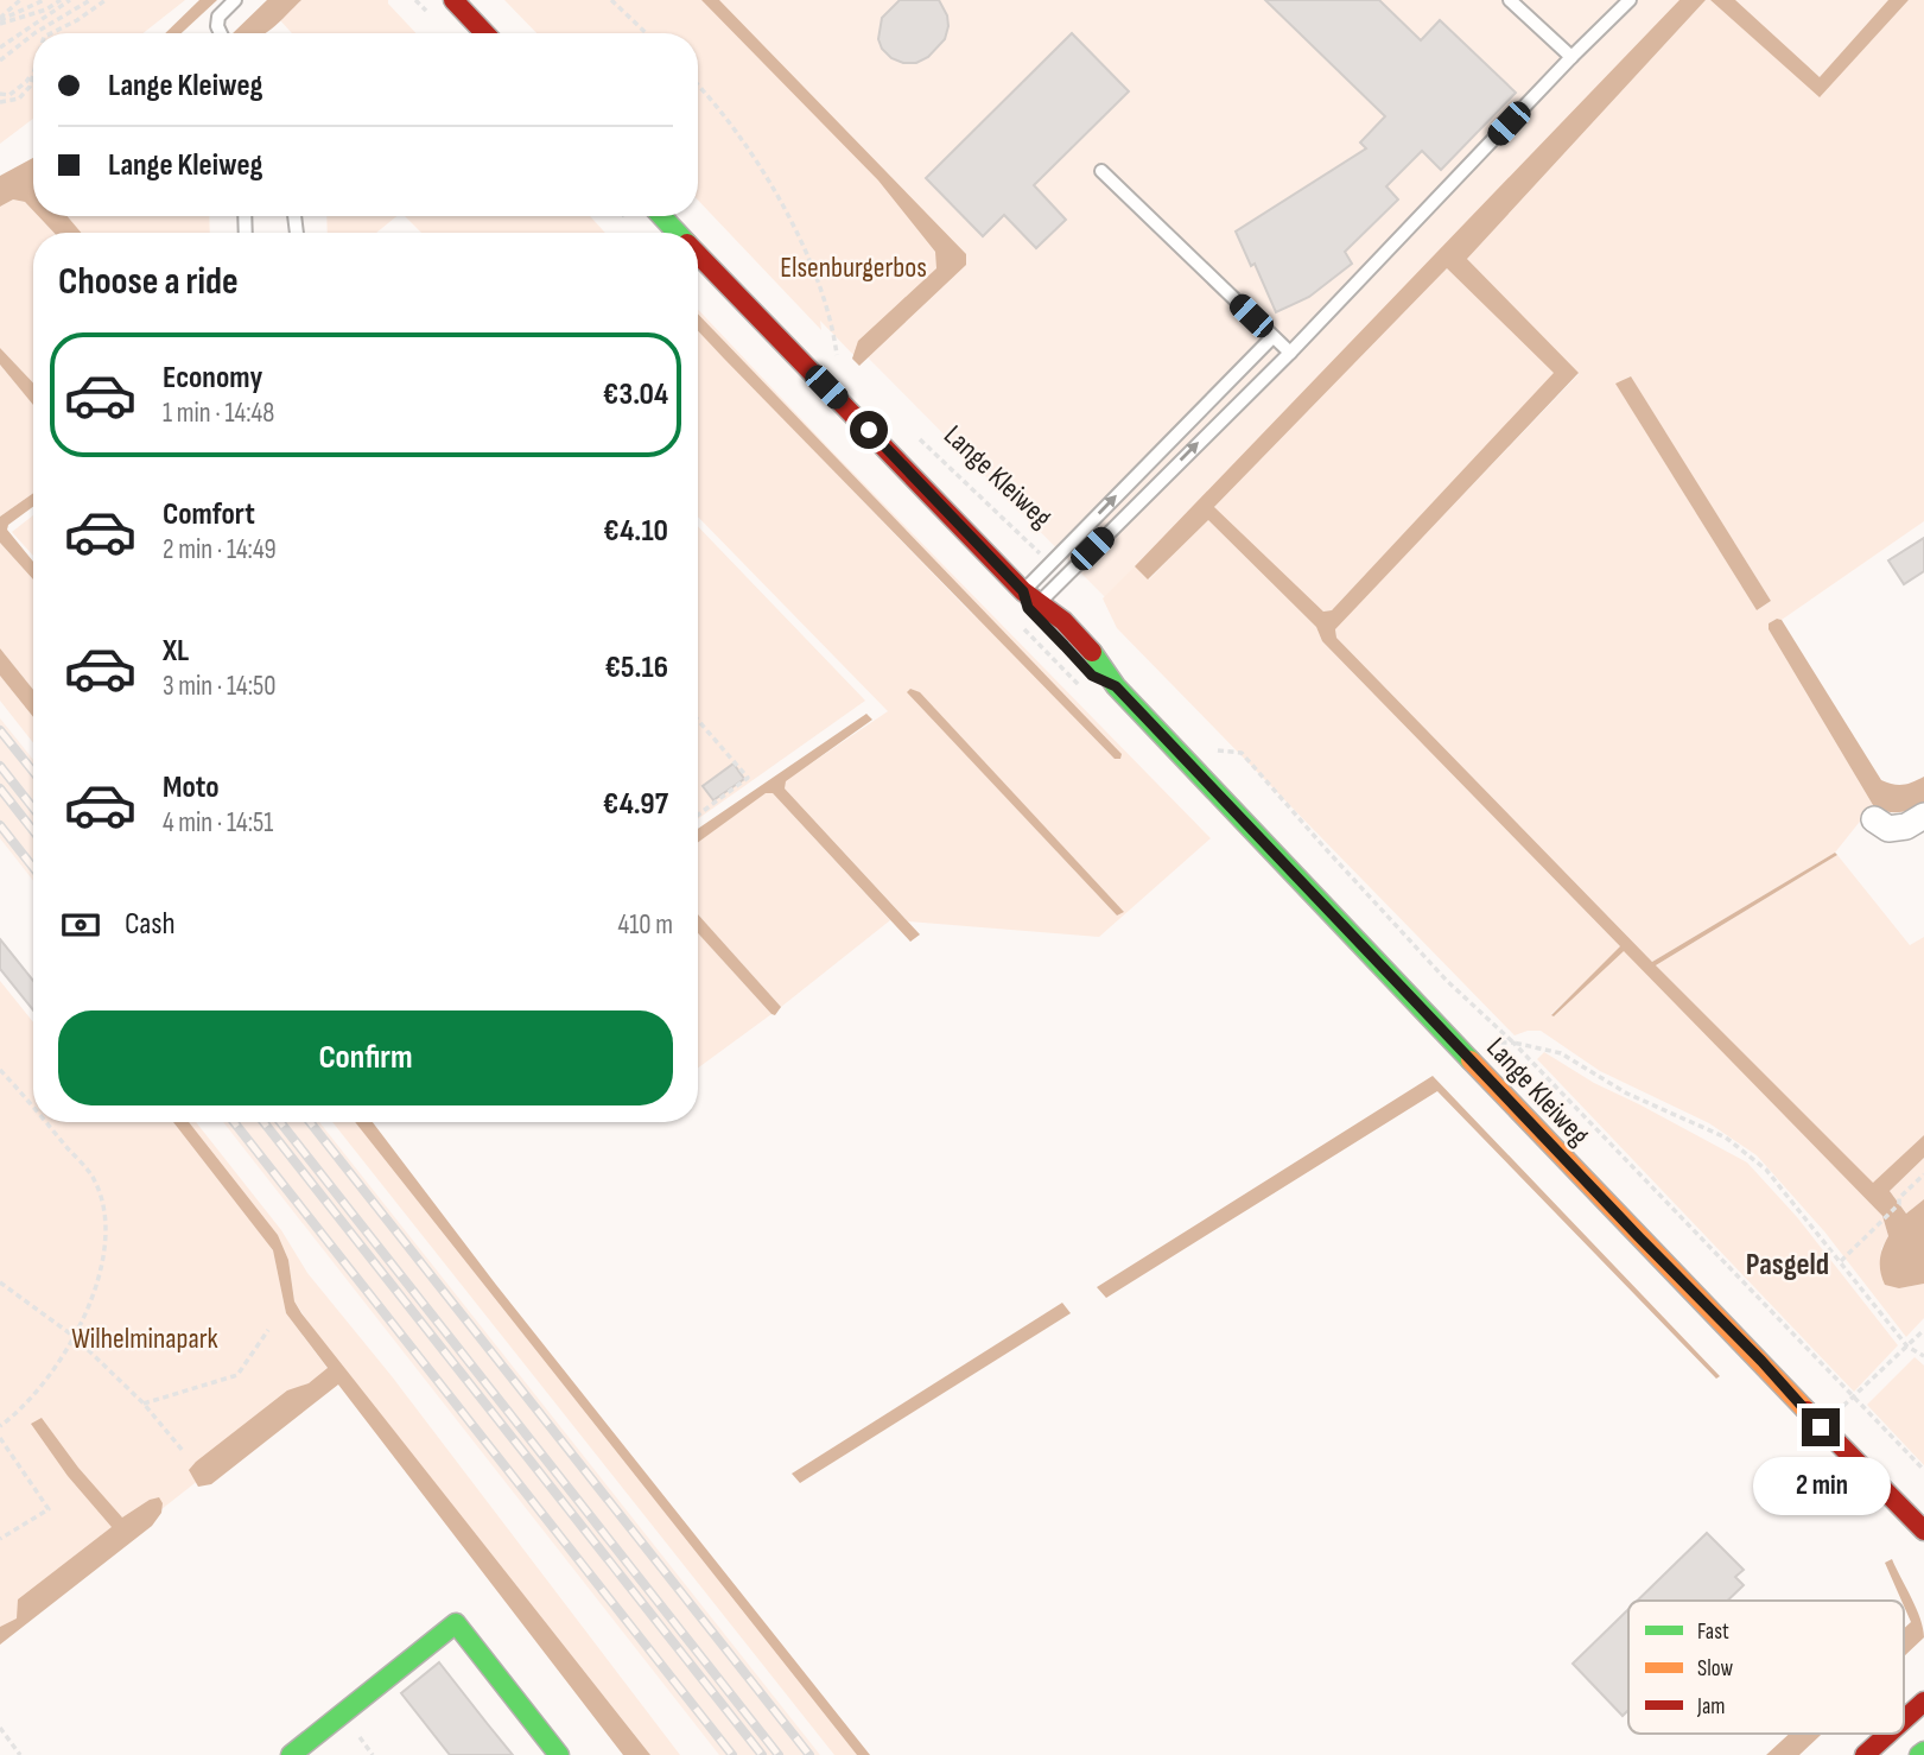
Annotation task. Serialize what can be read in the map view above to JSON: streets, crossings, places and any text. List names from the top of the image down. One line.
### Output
{"streets":{"street":["Lange Kleiweg"]},"districts":["Pasgeld"],"parks":["Elsenburgerbos","Wilhelminapark"],"legend":["Fast","Slow","Jam"],"page":{"banner":["Lange Kleiweg","Lange Kleiweg"],"heading":"Choose a ride","list":[{"name":"Economy","note":"1 min · 14:48","value":"€3.04"},{"name":"Comfort","note":"2 min · 14:49","value":"€4.10"},{"name":"XL","note":"3 min · 14:50","value":"€5.16"},{"name":"Moto","note":"4 min · 14:51","value":"€4.97"}],"pay":["Cash","410 m"],"buttons":"Confirm","bubble":"2 min"}}
